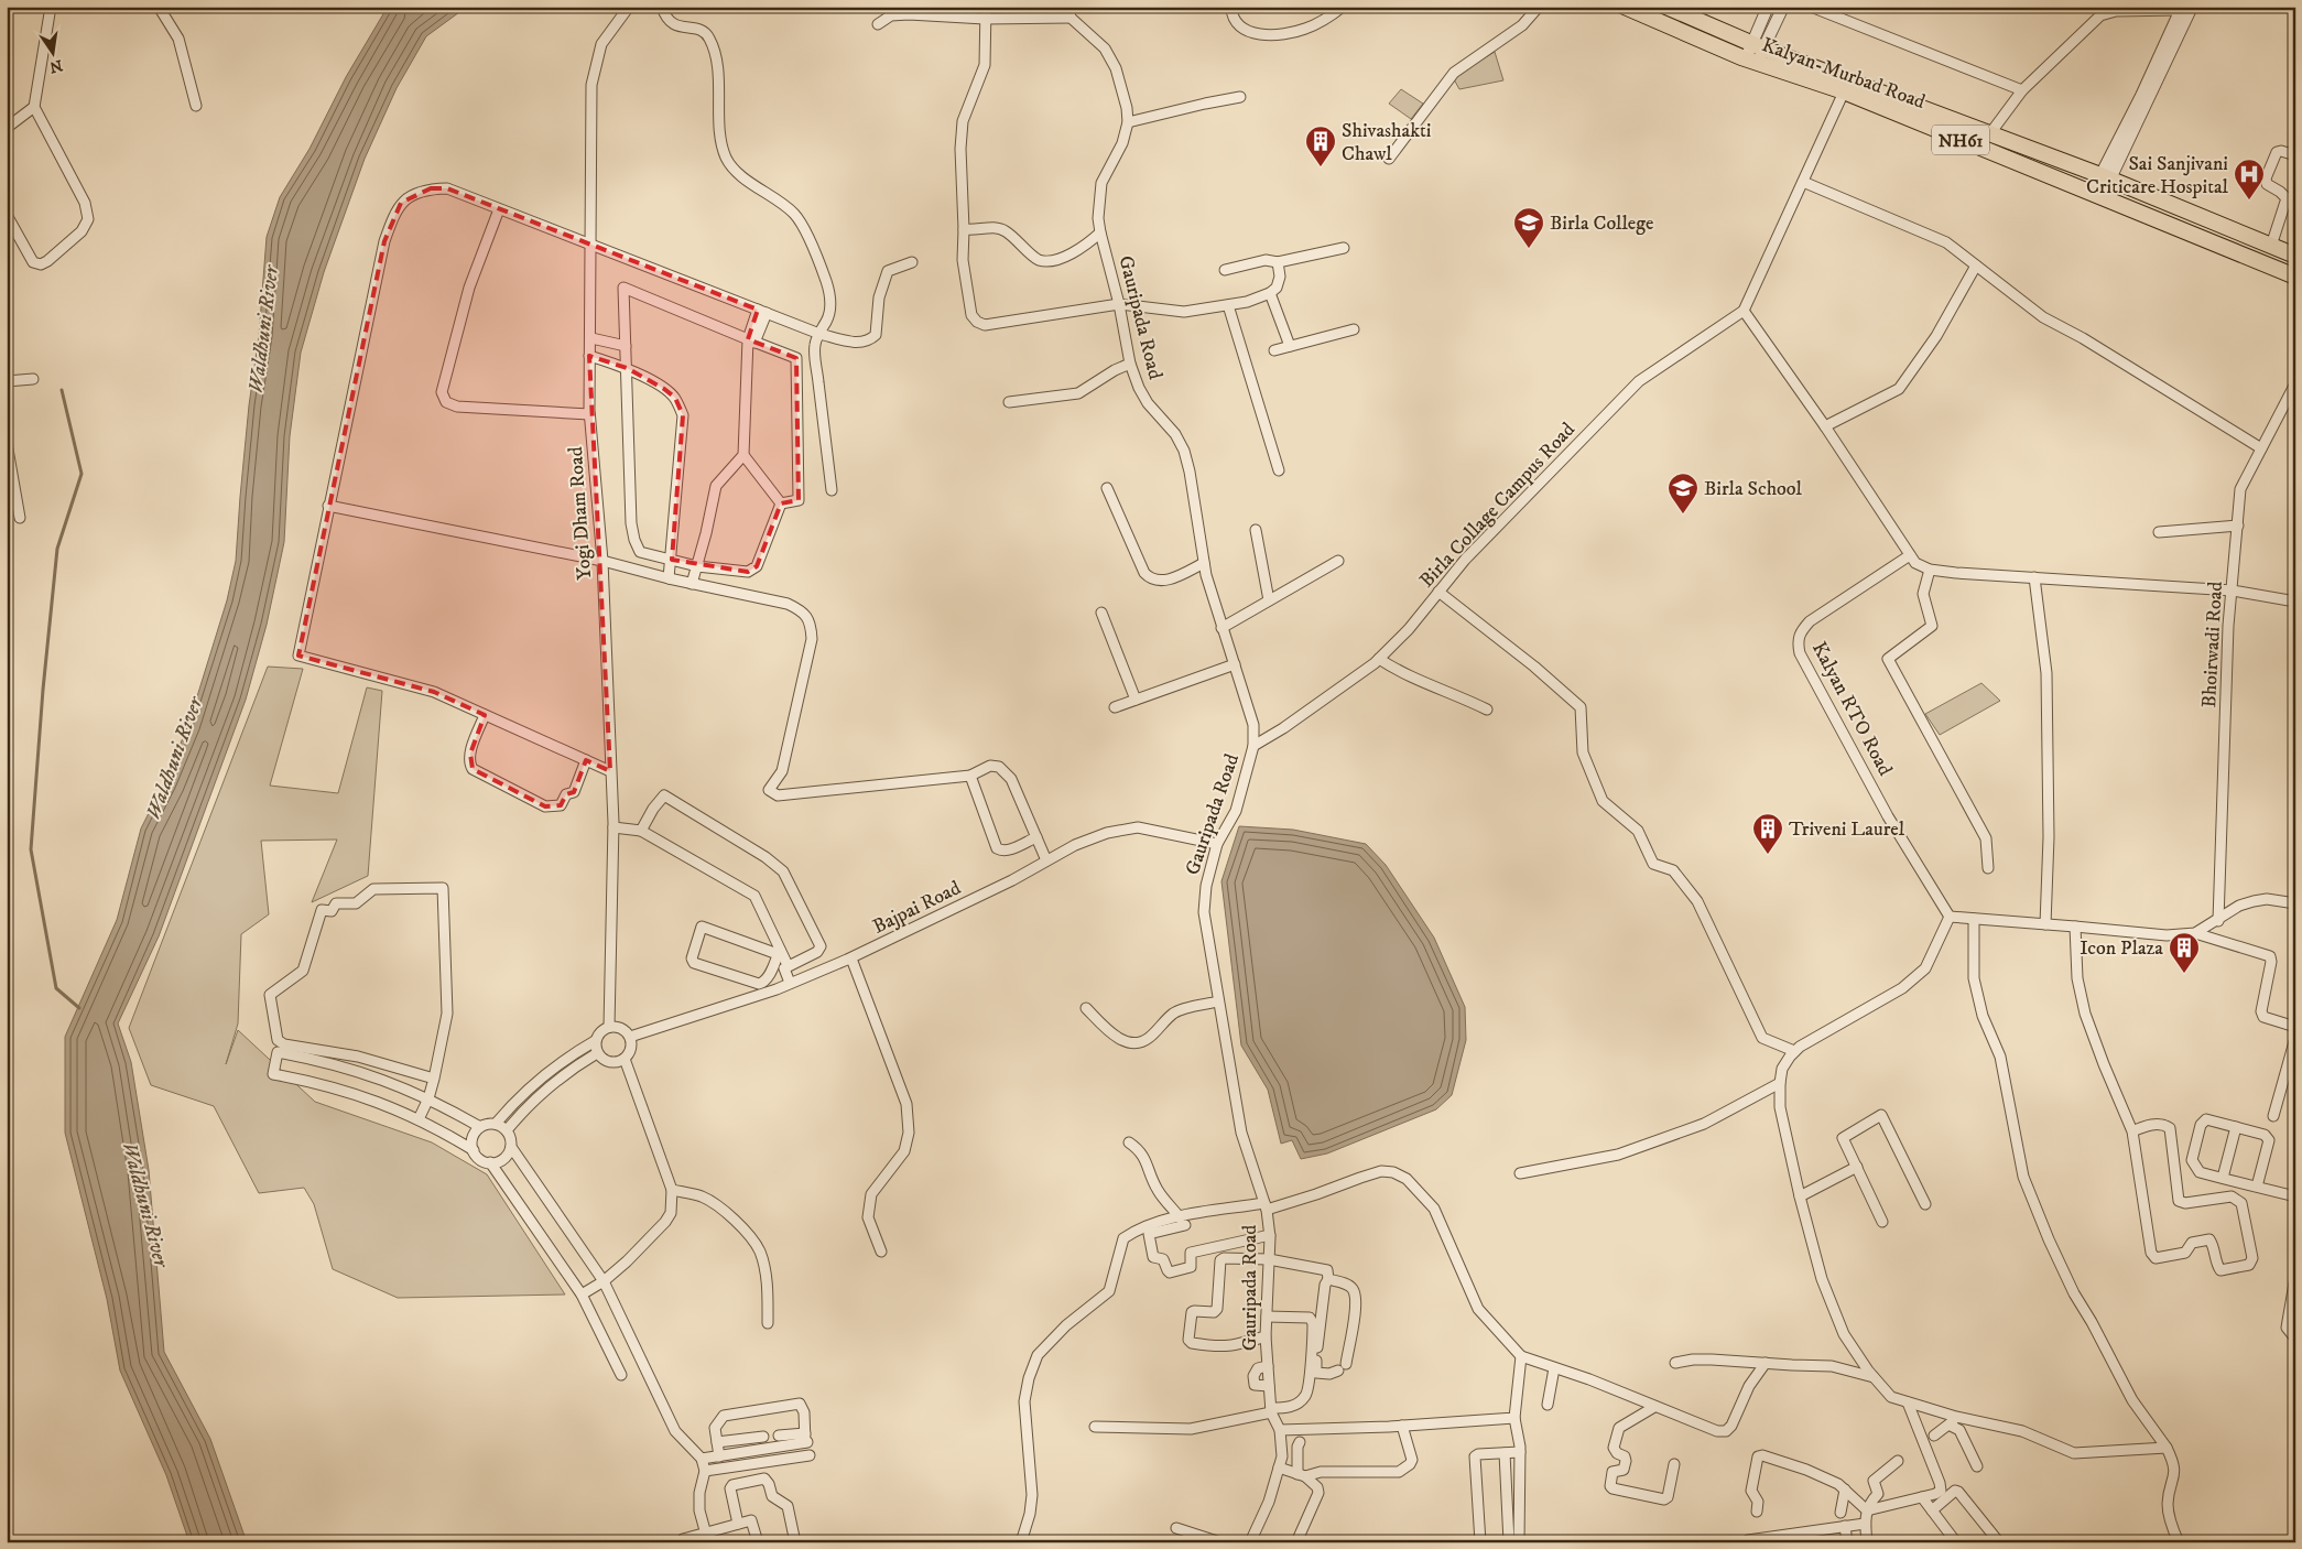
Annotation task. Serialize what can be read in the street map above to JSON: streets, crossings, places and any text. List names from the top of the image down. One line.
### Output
{"streets":{"highway":["Kalyan-Murbad Road","NH61"],"street":["Gauripada Road","Birla Collage Campus Road","Yogi Dham Road","Bhoirwadi Road","Kalyan RTO Road","Bajpai Road"]},"crossings":[["Kalyan-Murbad Road","NH61"],["Gauripada Road","Birla Collage Campus Road"],["Gauripada Road","Bajpai Road"],["Yogi Dham Road","Bajpai Road"]],"water":["Waldhuni River"],"places":{"building":["Shivashakti Chawl","Triveni Laurel","Icon Plaza"],"hospital":["Sai Sanjivani Criticare Hospital"],"school or university":["Birla College","Birla School"]},"north":"bottom"}
